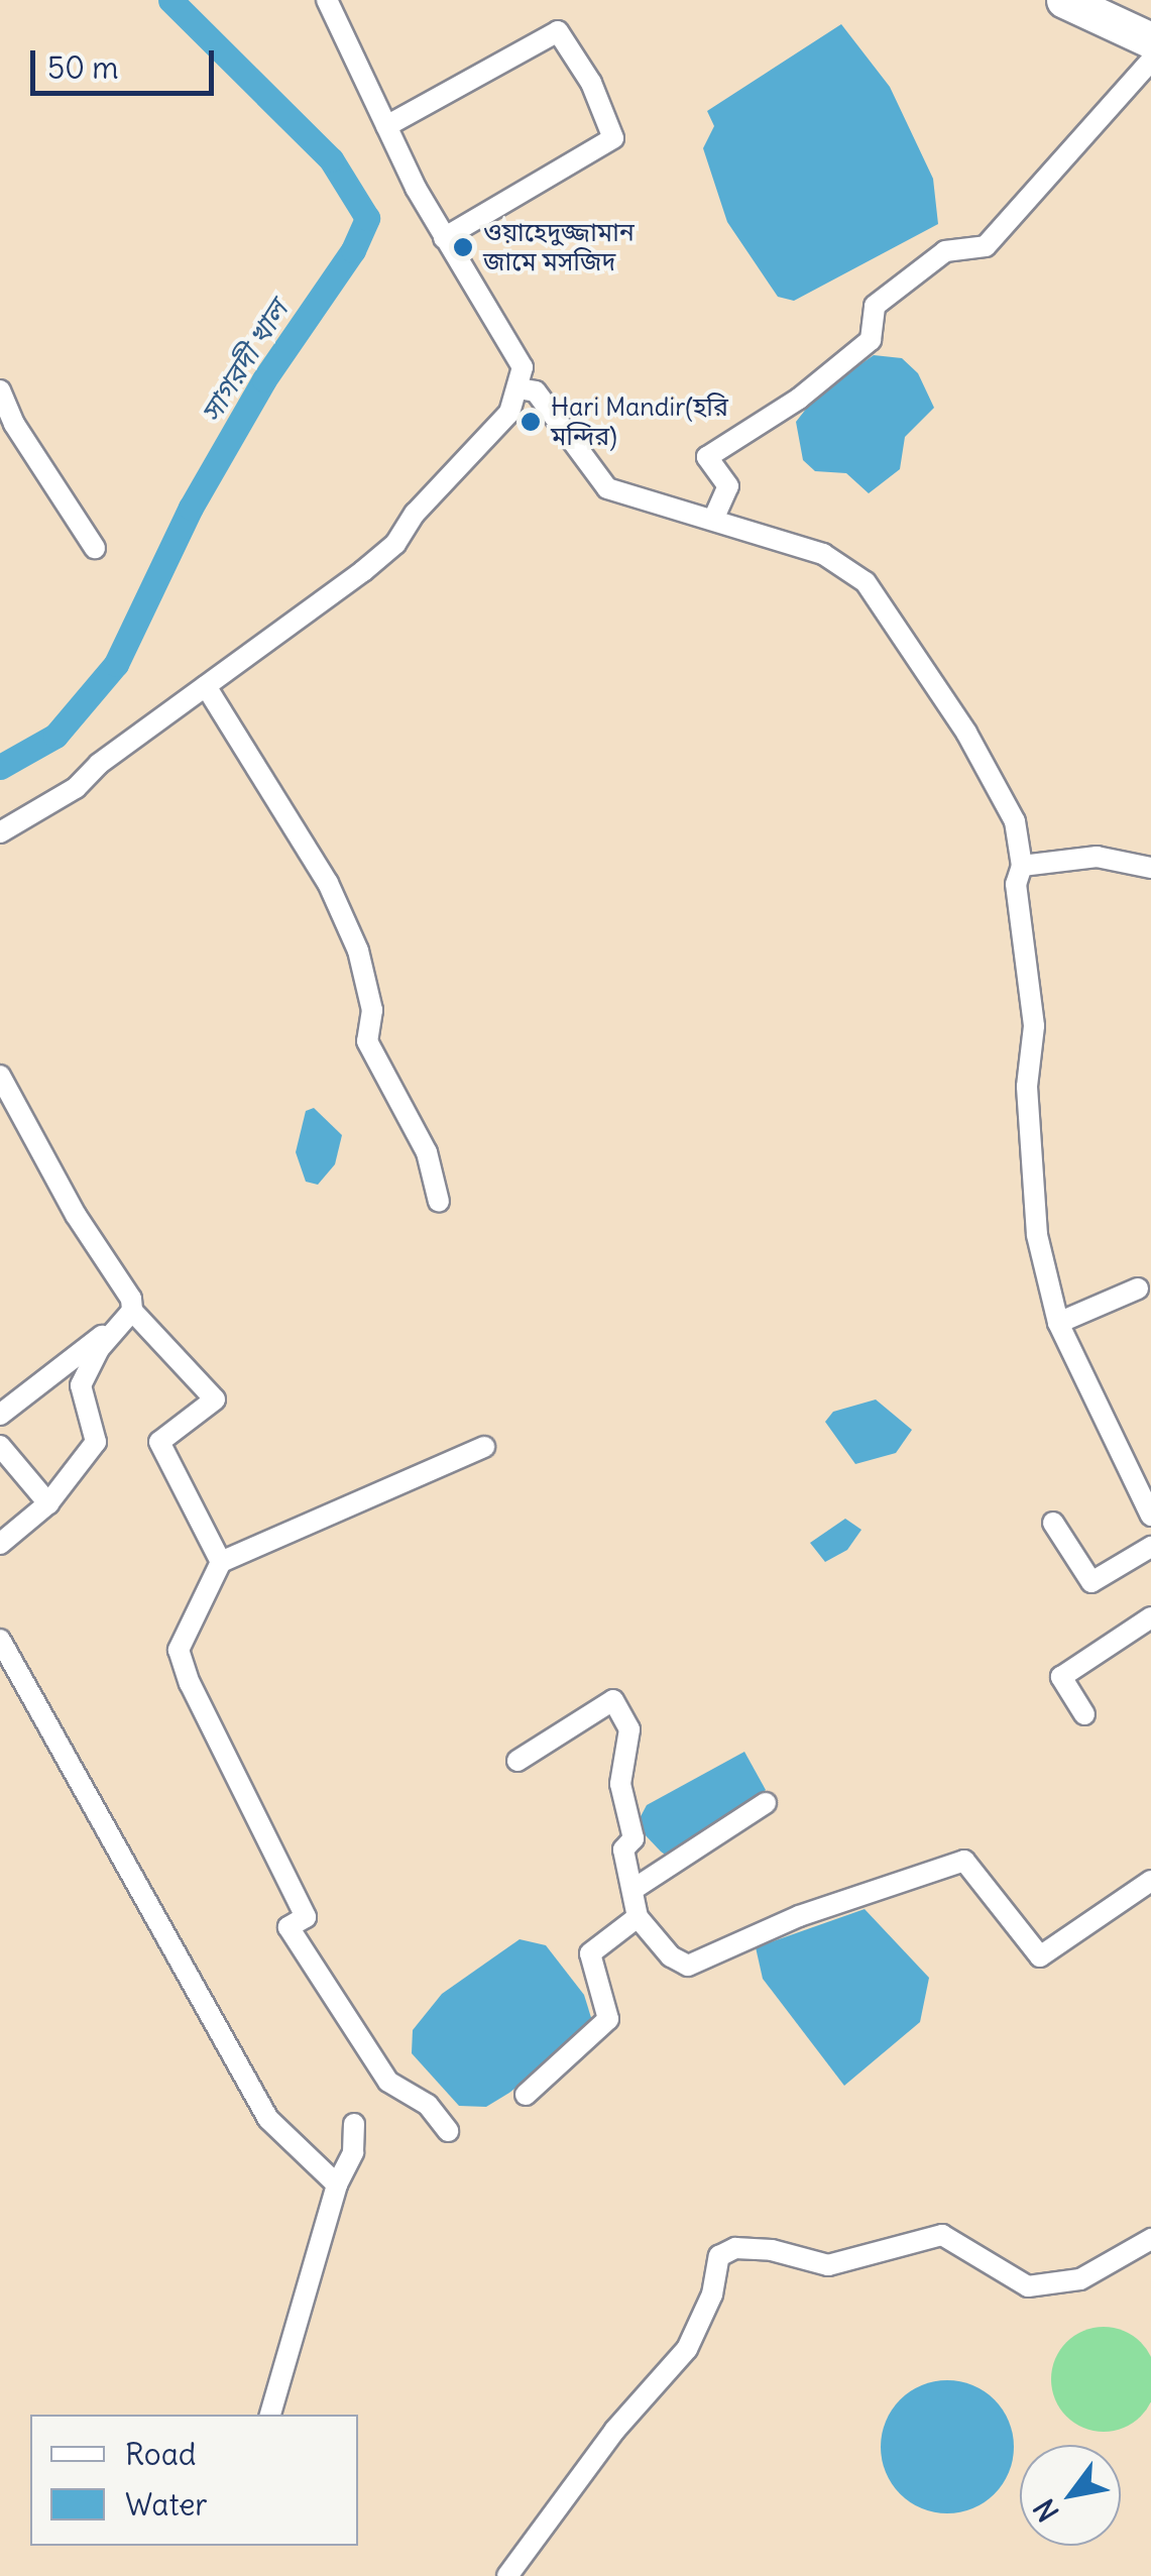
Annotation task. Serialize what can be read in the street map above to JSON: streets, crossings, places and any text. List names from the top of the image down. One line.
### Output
{"water":["সাগরদী খাল"],"places":["ওয়াহেদুজ্জামান জামে মসজিদ","Hari Mandir(হরি মন্দির)"],"legend":["Road","Water"],"scale_bar":"50 m","north":"bottom left"}
